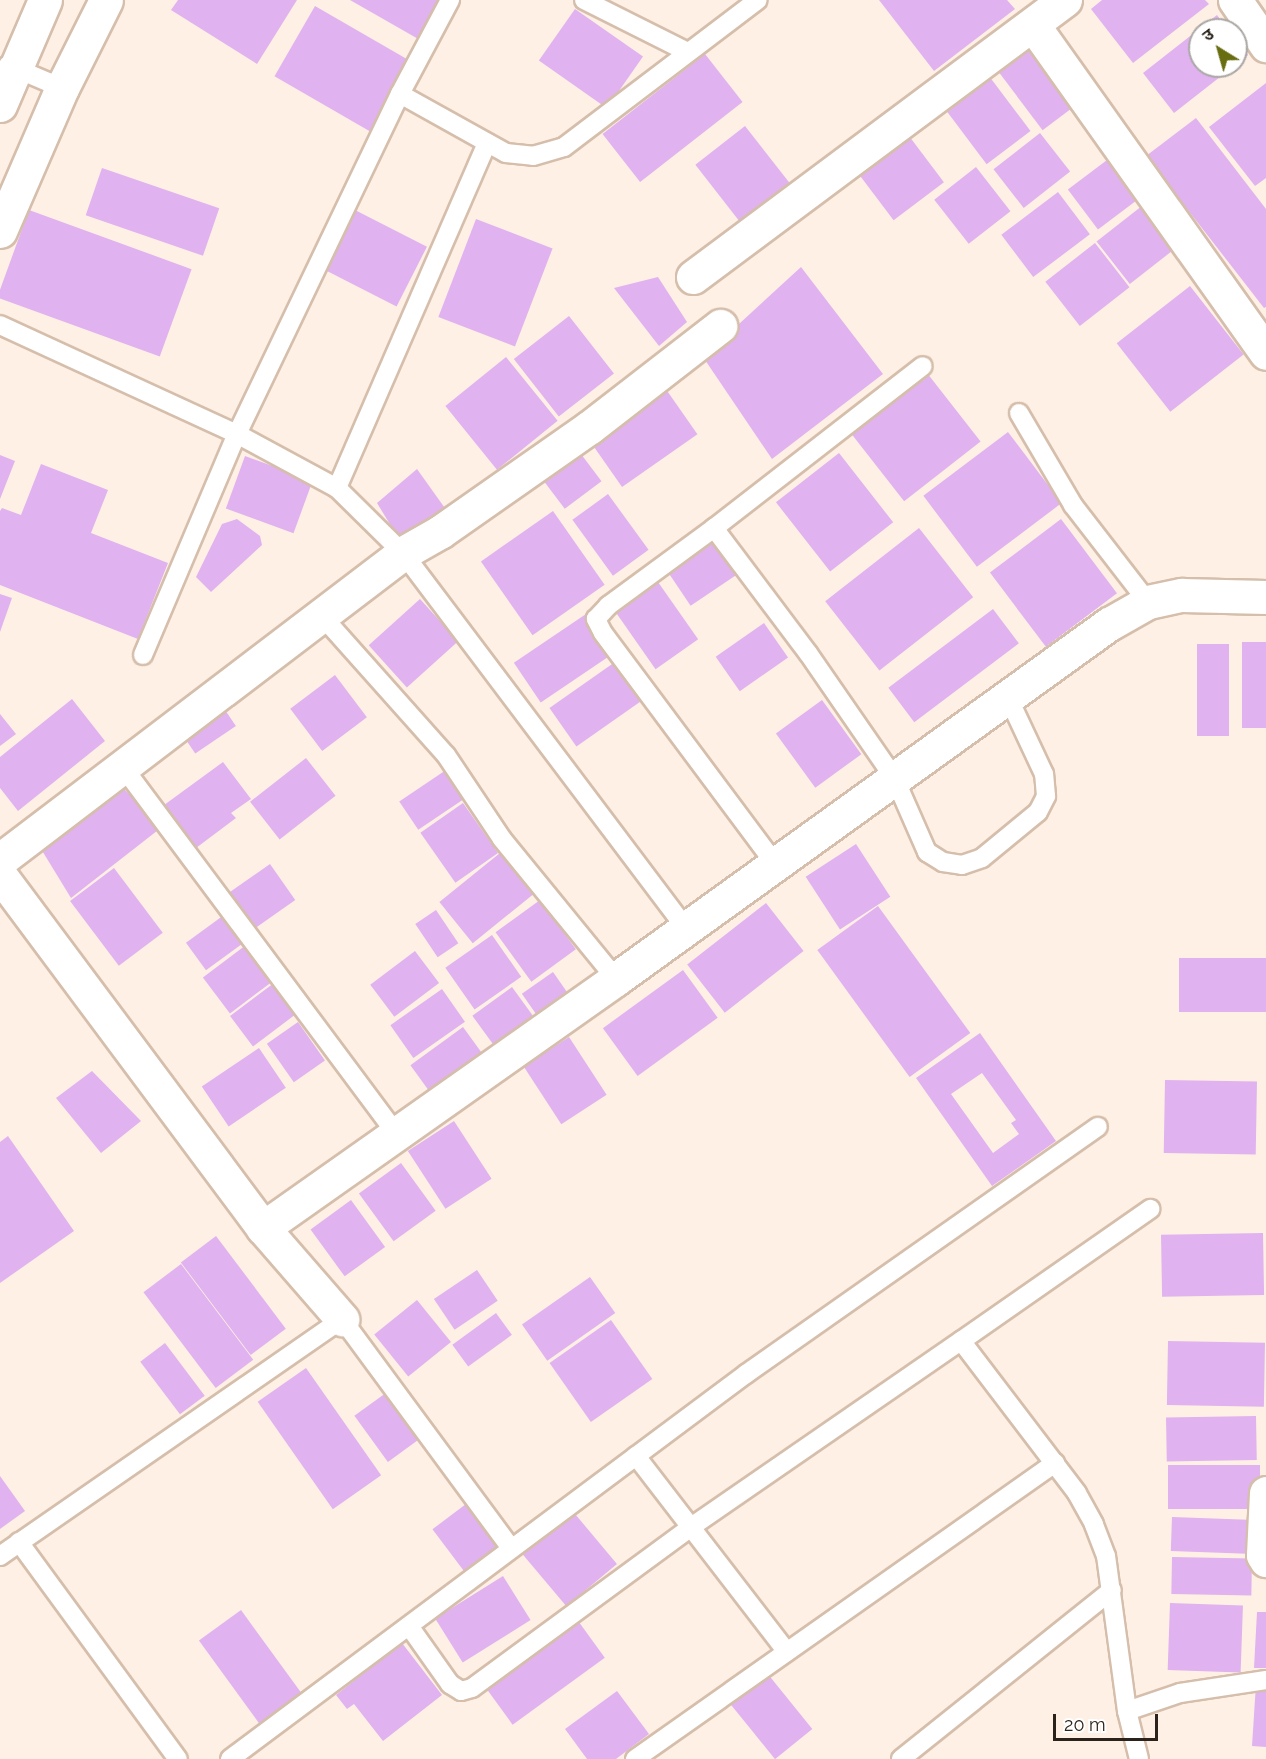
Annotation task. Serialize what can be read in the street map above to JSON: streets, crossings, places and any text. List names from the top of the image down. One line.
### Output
{"scale_bar":"20 m","north":"top left"}
